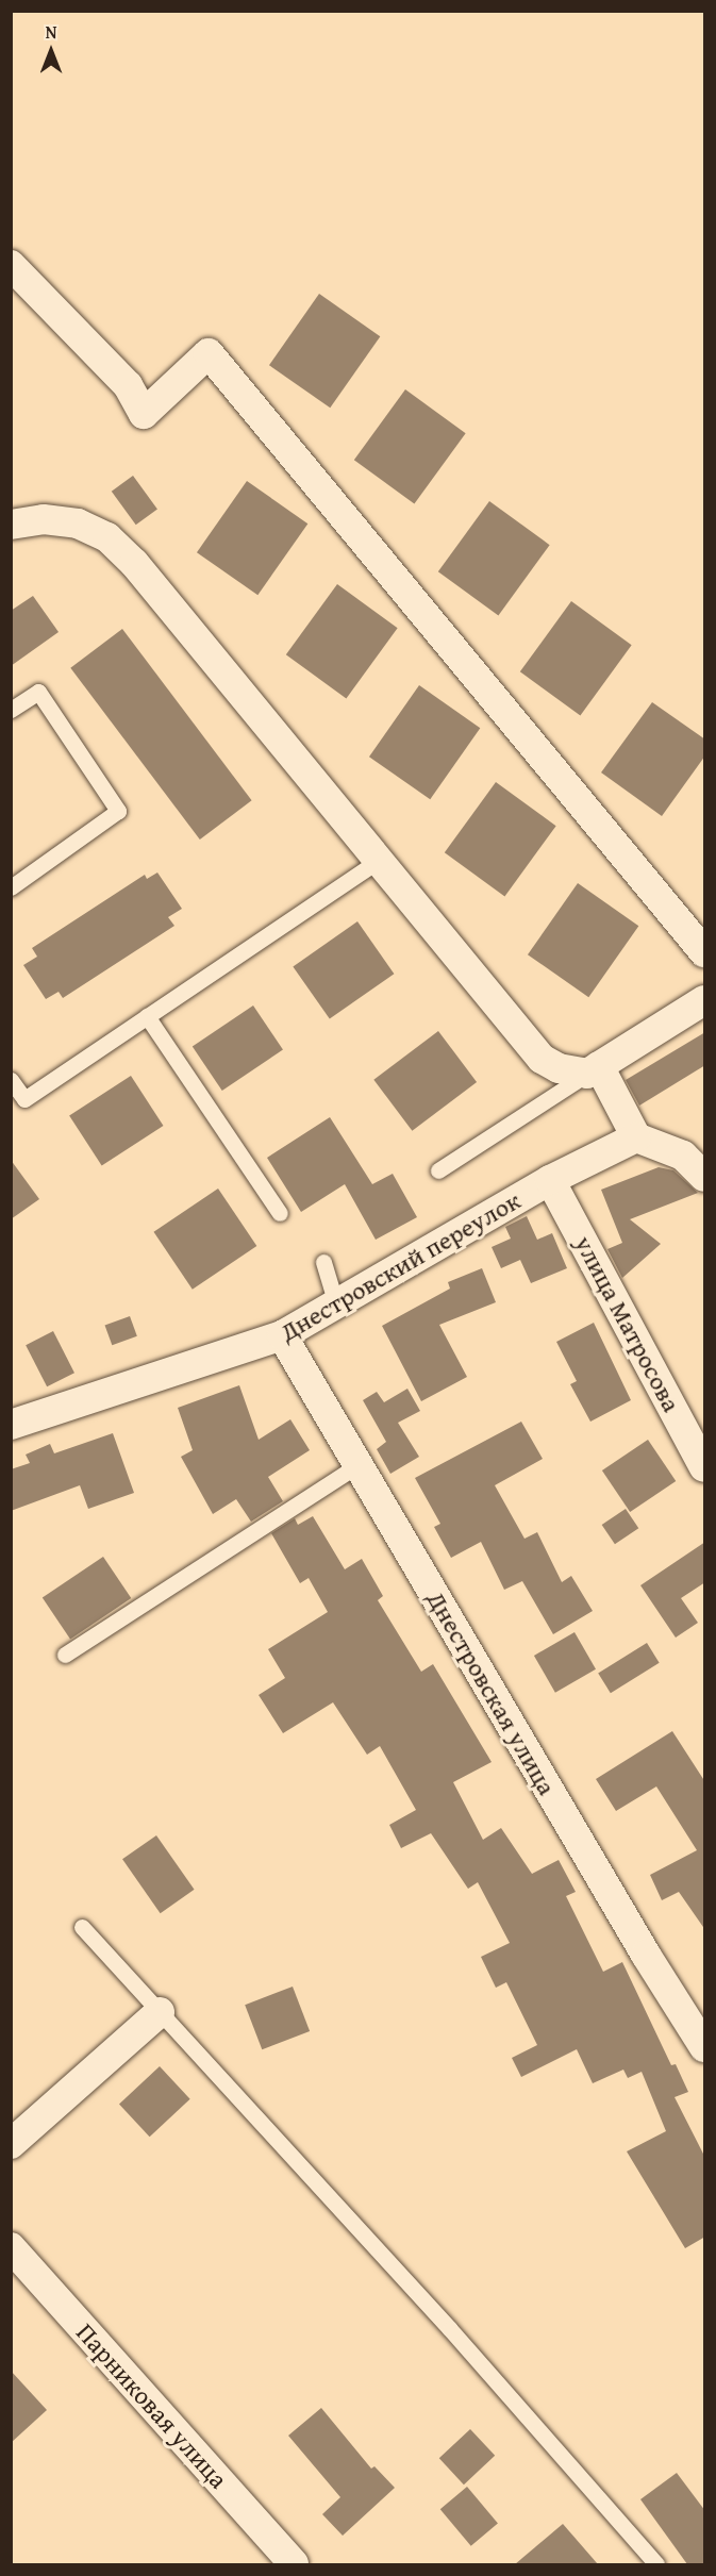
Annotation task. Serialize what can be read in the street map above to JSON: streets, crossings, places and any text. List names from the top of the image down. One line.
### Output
{"streets":{"street":["Днестровский переулок","улица Матросова","Днестровская улица","Парниковая улица"]},"crossings":[["Днестровский переулок","улица Матросова"],["Днестровский переулок","Днестровская улица"]],"north":"top"}
